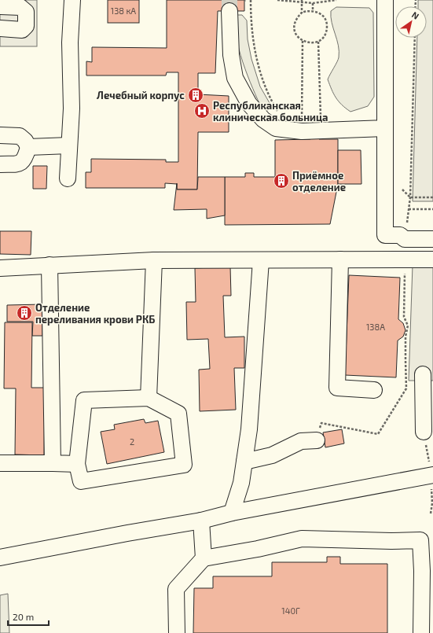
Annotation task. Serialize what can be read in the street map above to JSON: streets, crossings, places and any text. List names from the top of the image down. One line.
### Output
{"places":{"building":["Лечебный корпус","Приёмное отделение","Отделение переливания крови РКБ"],"hospital":["Республиканская клиническая больница"]},"house_numbers":["138 кА","138А","2","140Г"],"scale_bar":"20 m","north":"top right"}
